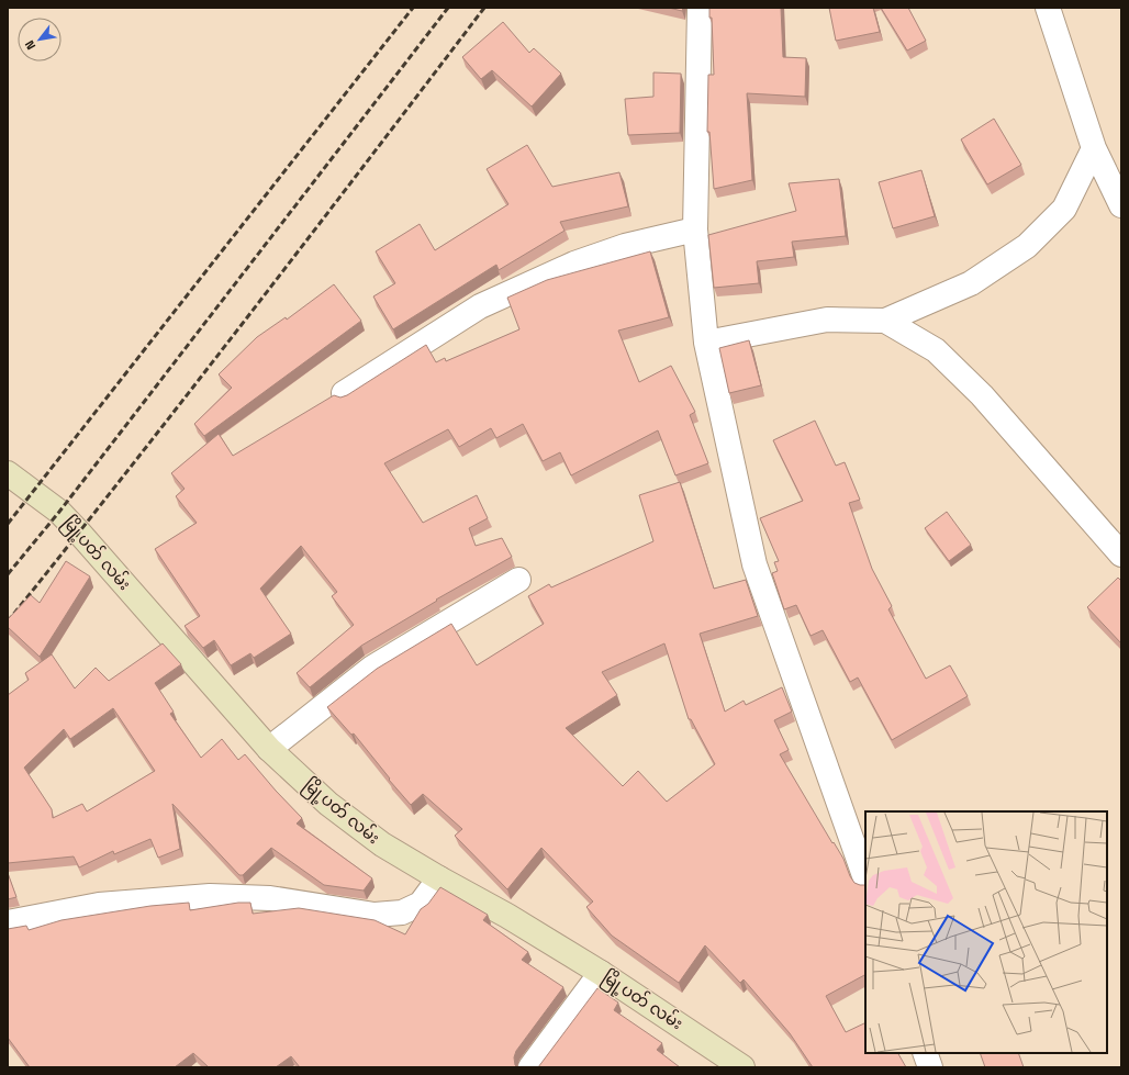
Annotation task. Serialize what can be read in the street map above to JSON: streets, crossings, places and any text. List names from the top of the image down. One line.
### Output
{"streets":{"street":["မြို့ပတ် လမ်း"]},"north":"bottom left"}
